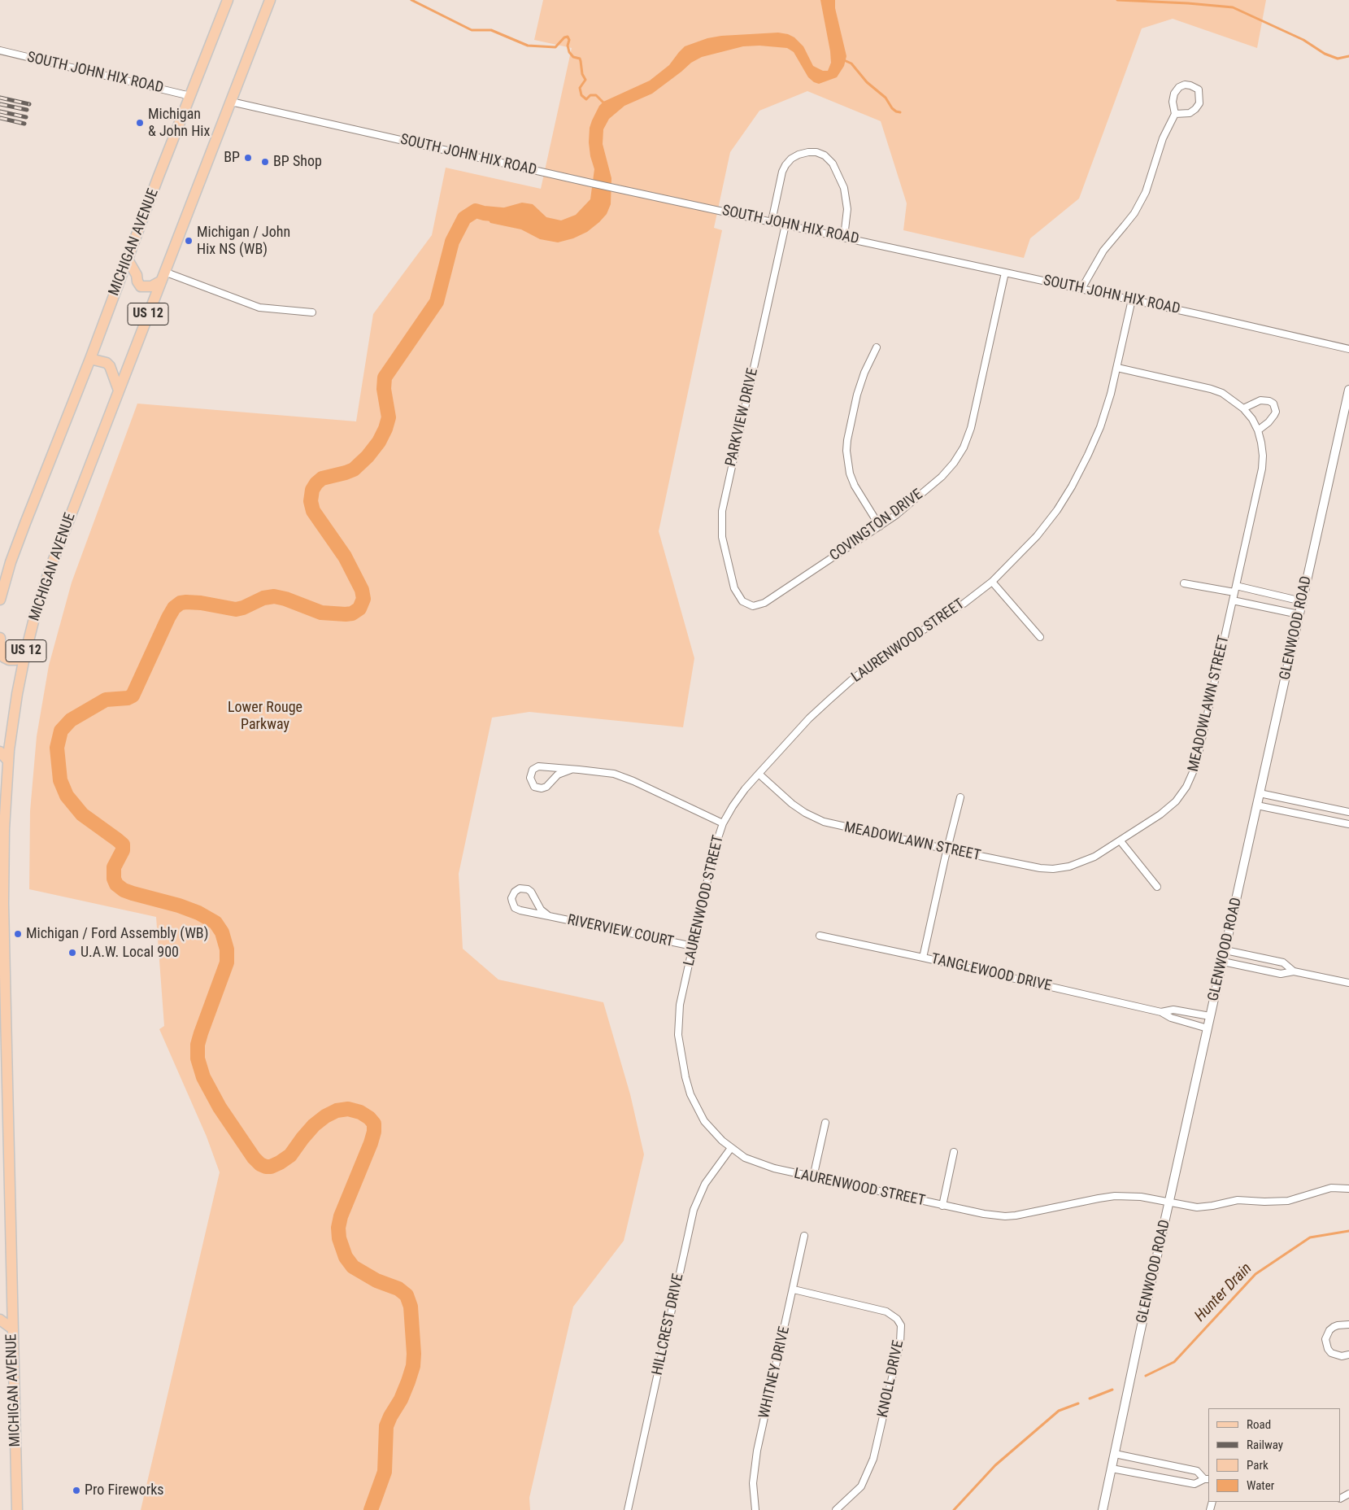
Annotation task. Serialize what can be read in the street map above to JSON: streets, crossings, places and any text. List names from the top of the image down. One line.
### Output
{"streets":{"main road":["MICHIGAN AVENUE","US 12"],"street":["SOUTH JOHN HIX ROAD","PARKVIEW DRIVE","COVINGTON DRIVE","GLENWOOD ROAD","LAURENWOOD STREET","MEADOWLAWN STREET","RIVERVIEW COURT","TANGLEWOOD DRIVE","HILLCREST DRIVE","WHITNEY DRIVE","KNOLL DRIVE"]},"crossings":[["SOUTH JOHN HIX ROAD","MICHIGAN AVENUE"],["SOUTH JOHN HIX ROAD","PARKVIEW DRIVE"],["SOUTH JOHN HIX ROAD","COVINGTON DRIVE"],["SOUTH JOHN HIX ROAD","LAURENWOOD STREET"],["PARKVIEW DRIVE","COVINGTON DRIVE"],["GLENWOOD ROAD","LAURENWOOD STREET"],["GLENWOOD ROAD","TANGLEWOOD DRIVE"],["LAURENWOOD STREET","MEADOWLAWN STREET"],["LAURENWOOD STREET","RIVERVIEW COURT"],["LAURENWOOD STREET","HILLCREST DRIVE"],["WHITNEY DRIVE","KNOLL DRIVE"]],"water":["Hunter Drain"],"parks":["Lower Rouge Parkway"],"places":["Michigan & John Hix","BP","BP Shop","Michigan / John Hix NS (WB)","Michigan / Ford Assembly (WB)","U.A.W. Local 900","Pro Fireworks"],"legend":["Road","Railway","Park","Water"]}
